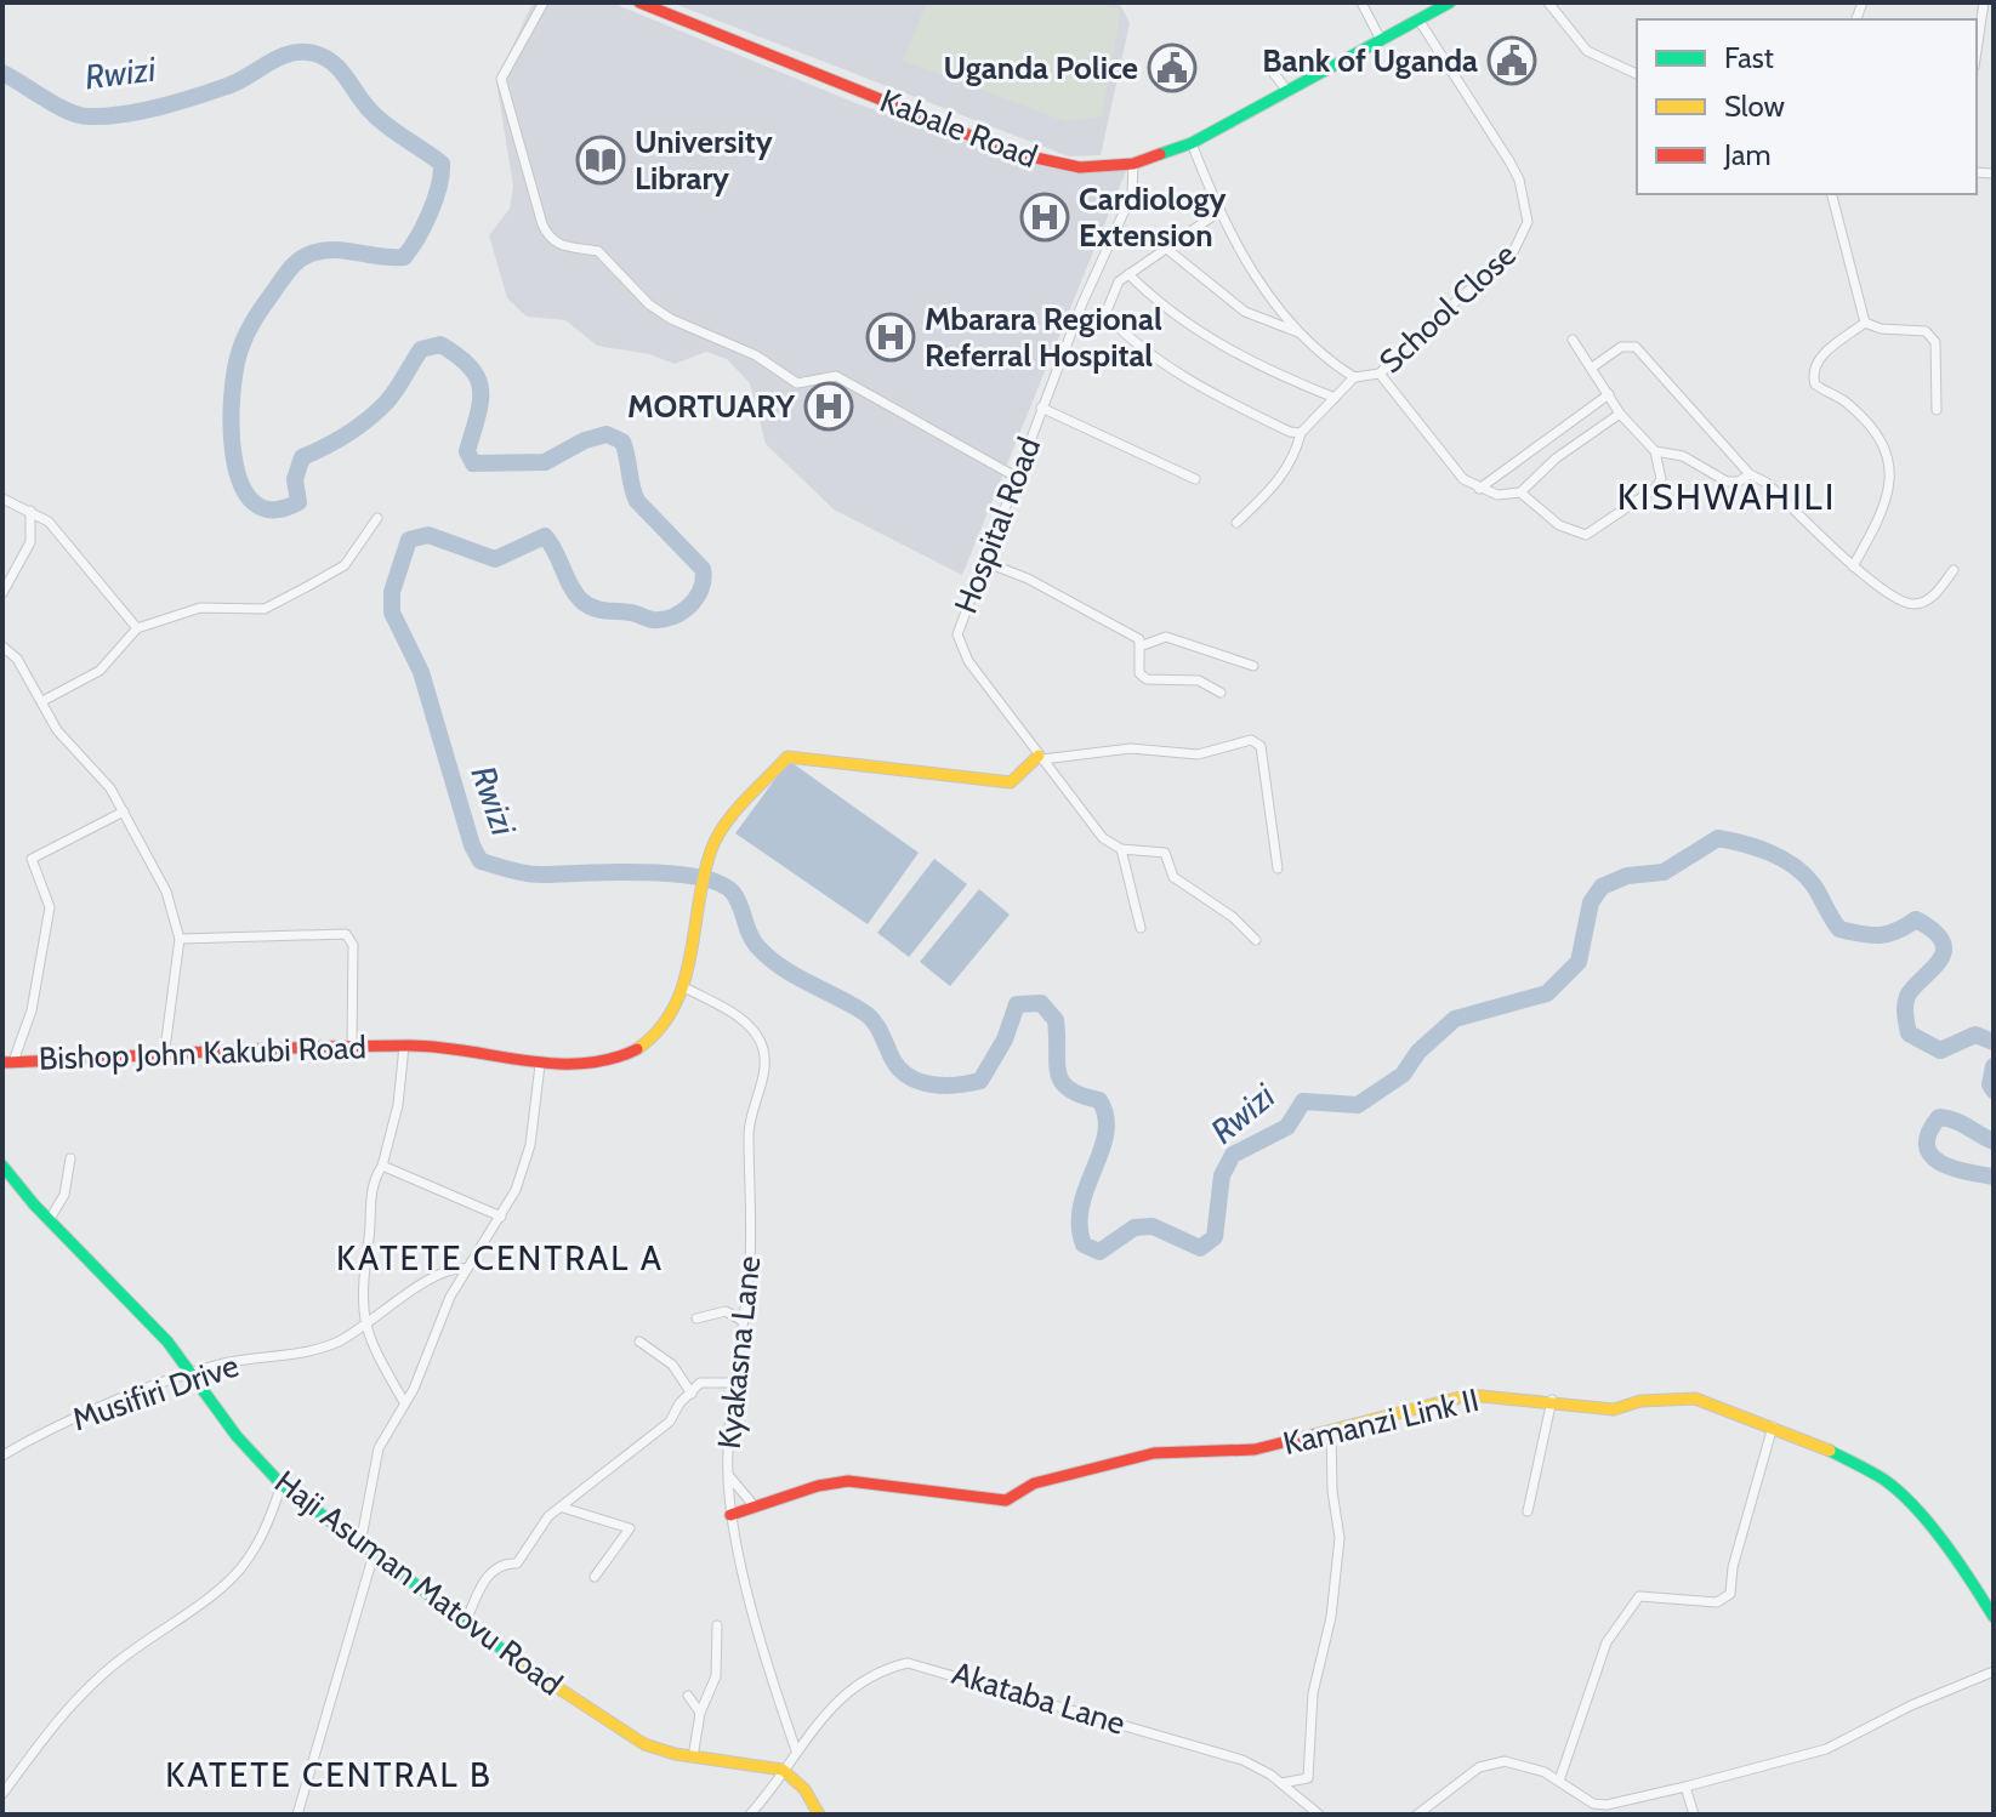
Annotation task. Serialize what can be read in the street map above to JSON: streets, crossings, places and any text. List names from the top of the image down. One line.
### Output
{"streets":{"street":["Kabale Road","School Close","Hospital Road","Bishop John Kakubi Road","Kyakasna Lane","Musifiri Drive","Kamanzi Link II","Haji Asuman Matovu Road","Akataba Lane"]},"crossings":[["Kabale Road","School Close"],["Kabale Road","Hospital Road"],["Bishop John Kakubi Road","Kyakasna Lane"],["Kyakasna Lane","Kamanzi Link II"],["Kyakasna Lane","Akataba Lane"],["Musifiri Drive","Haji Asuman Matovu Road"],["Haji Asuman Matovu Road","Akataba Lane"]],"districts":["KISHWAHILI","KATETE CENTRAL A","KATETE CENTRAL B"],"water":["Rwizi"],"places":{"public building":["Bank of Uganda","Uganda Police"],"library":["University Library"],"hospital":["Cardiology Extension","Mbarara Regional Referral Hospital","MORTUARY"]},"legend":["Fast","Slow","Jam"]}
